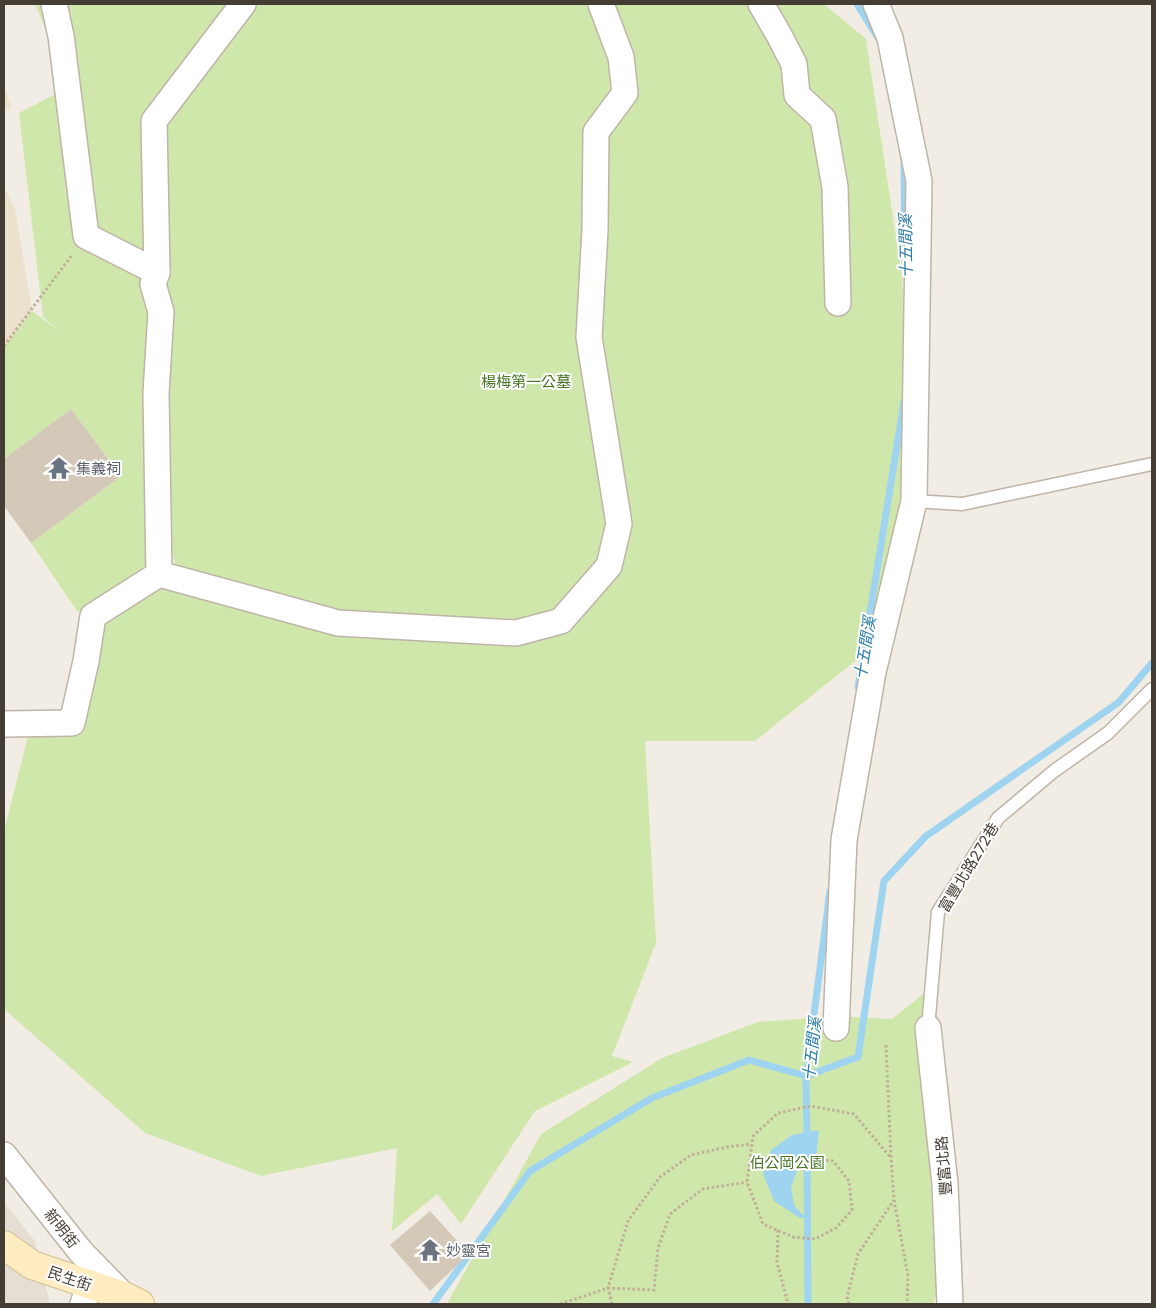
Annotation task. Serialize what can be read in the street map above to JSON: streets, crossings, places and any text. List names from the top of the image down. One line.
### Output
{"streets":{"street":["豐富北路","新明街","民生街"],"lane":["富豐北路272巷"]},"crossings":[["富豐北路272巷","豐富北路"],["新明街","民生街"]],"water":["十五間溪"],"parks":["楊梅第一公墓","伯公岡公園"],"places":{"temple":["集義祠","妙靈宮"]}}
